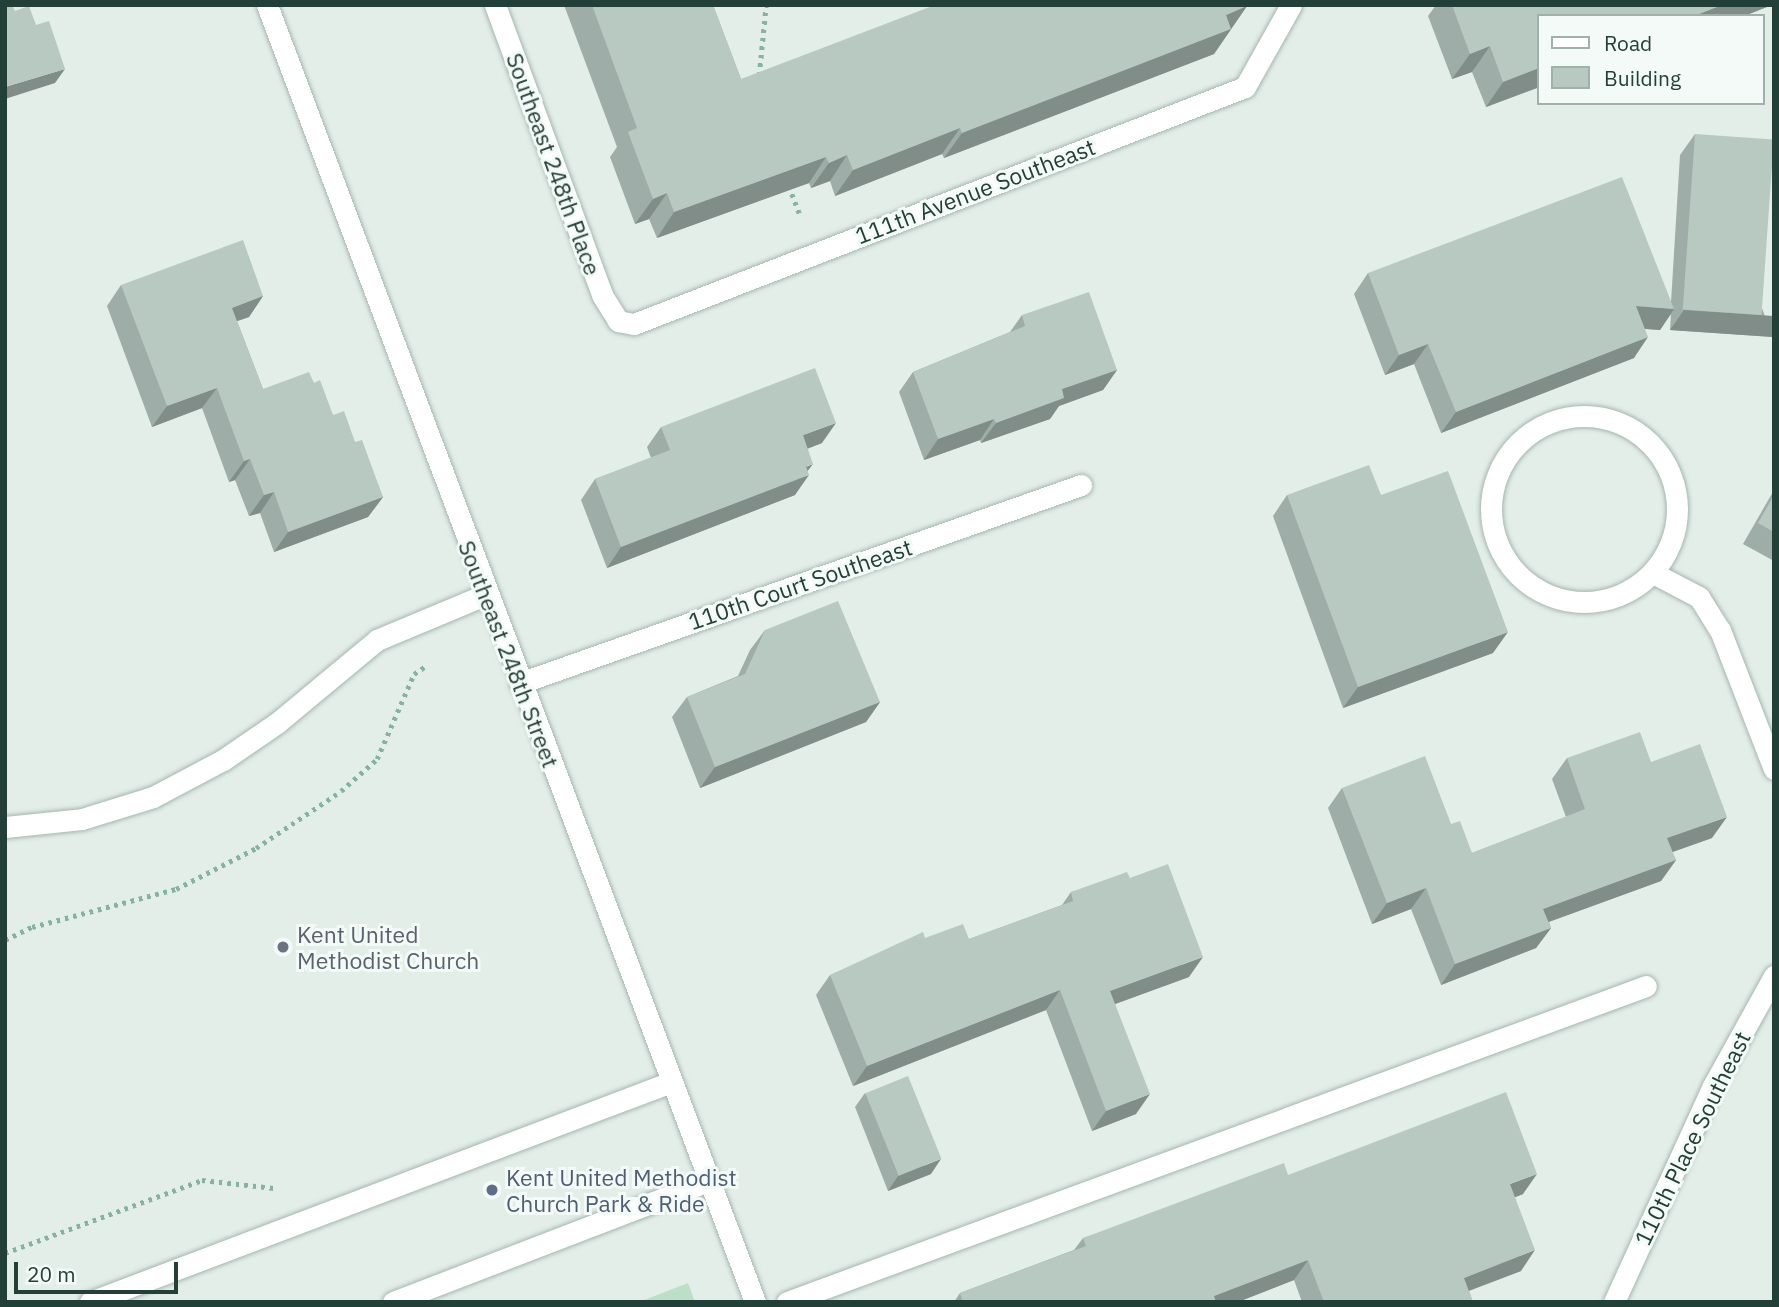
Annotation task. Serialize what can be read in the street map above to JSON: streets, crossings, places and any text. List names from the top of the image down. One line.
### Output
{"streets":{"street":["Southeast 248th Place","111th Avenue Southeast","110th Court Southeast","Southeast 248th Street","110th Place Southeast"]},"crossings":[["Southeast 248th Place","111th Avenue Southeast"],["110th Court Southeast","Southeast 248th Street"]],"places":["Kent United Methodist Church","Kent United Methodist Church Park & Ride"],"legend":["Road","Building"],"scale_bar":"20 m"}
